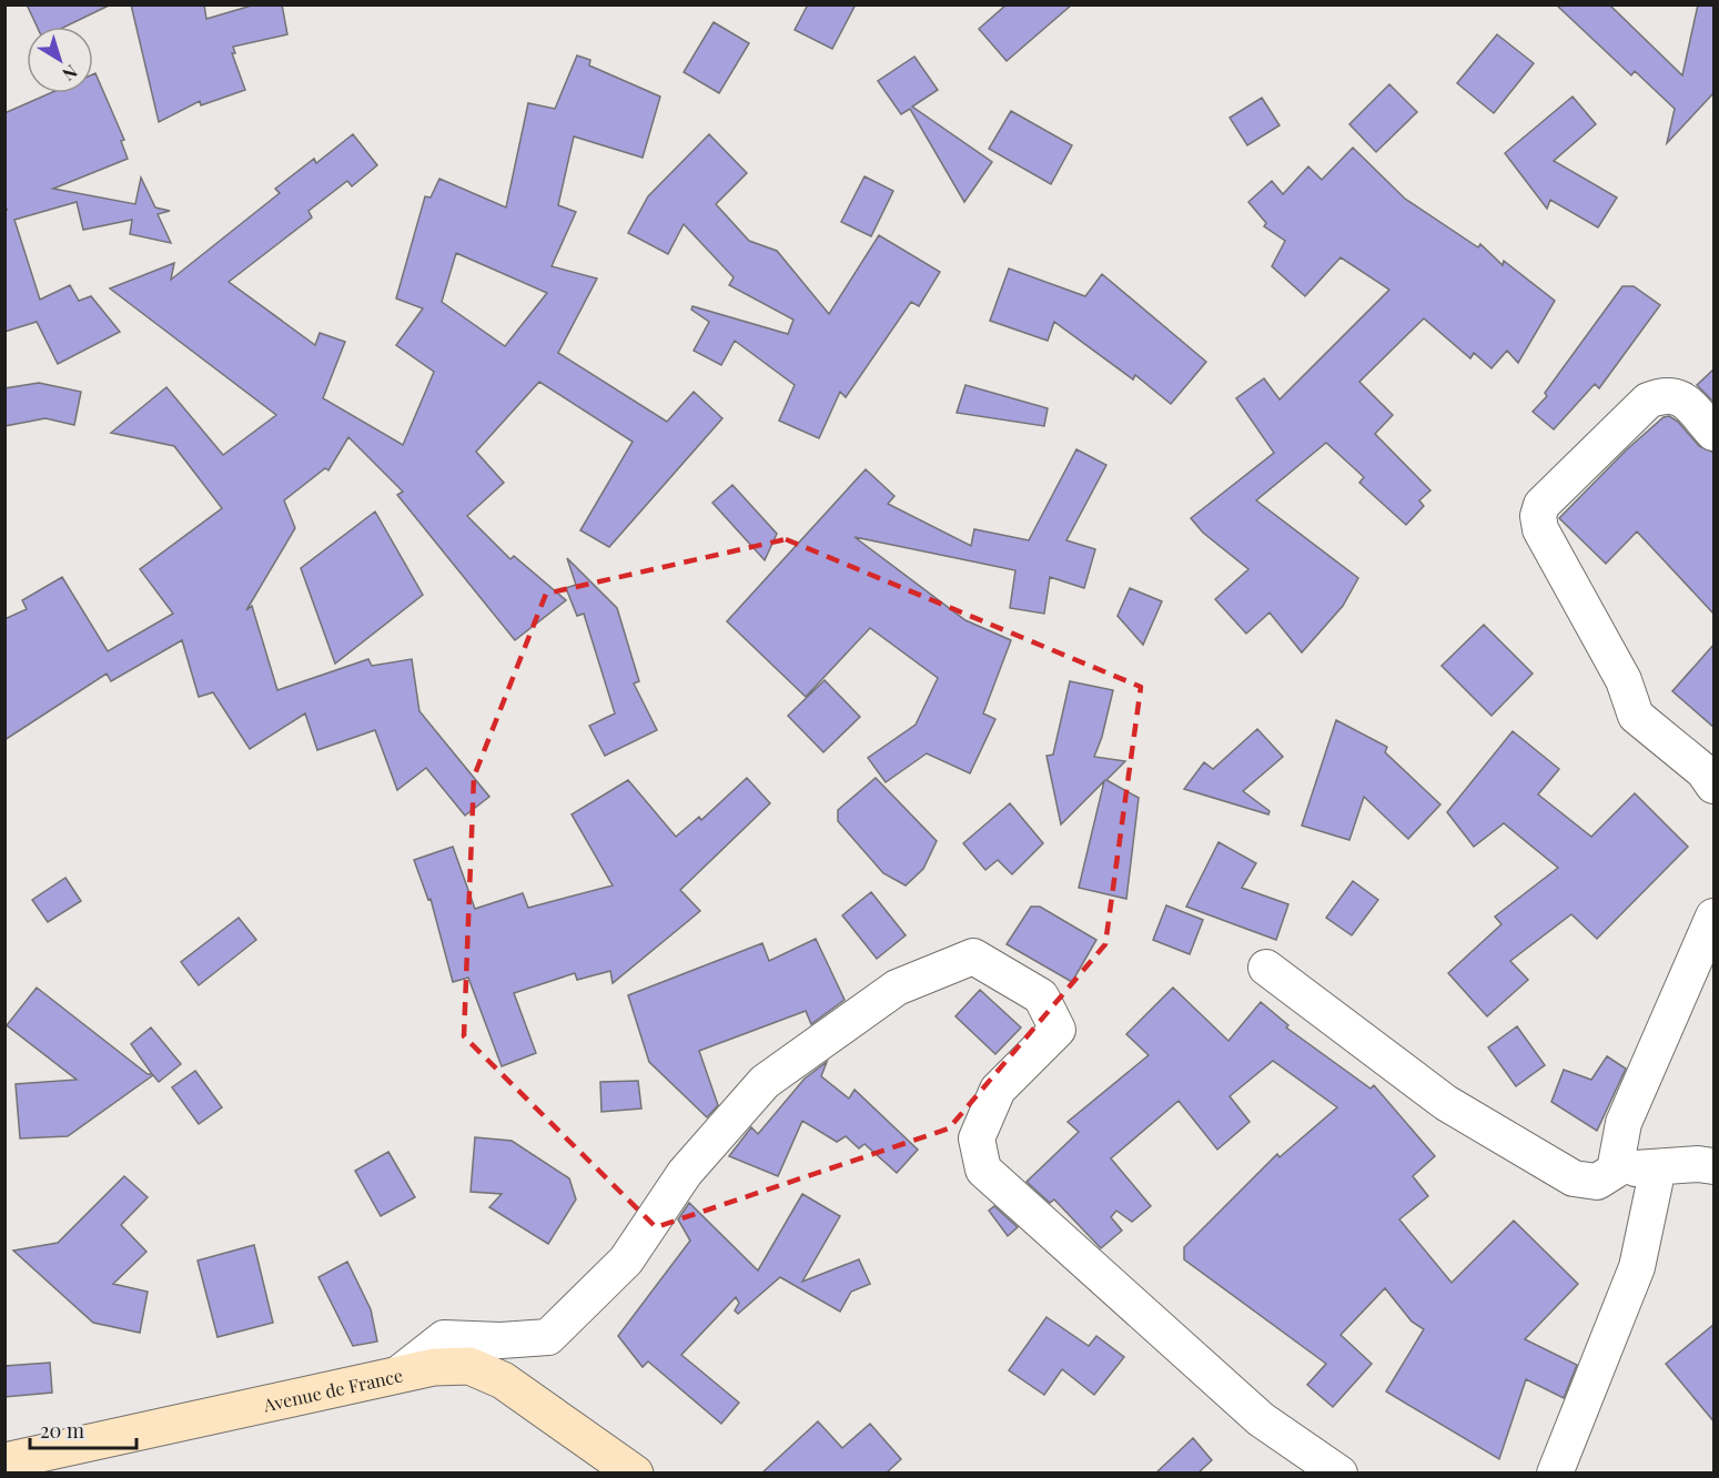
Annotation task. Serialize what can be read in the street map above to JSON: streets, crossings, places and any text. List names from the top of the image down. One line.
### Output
{"streets":{"main road":["Avenue de France"]},"scale_bar":"20 m","north":"bottom right"}
